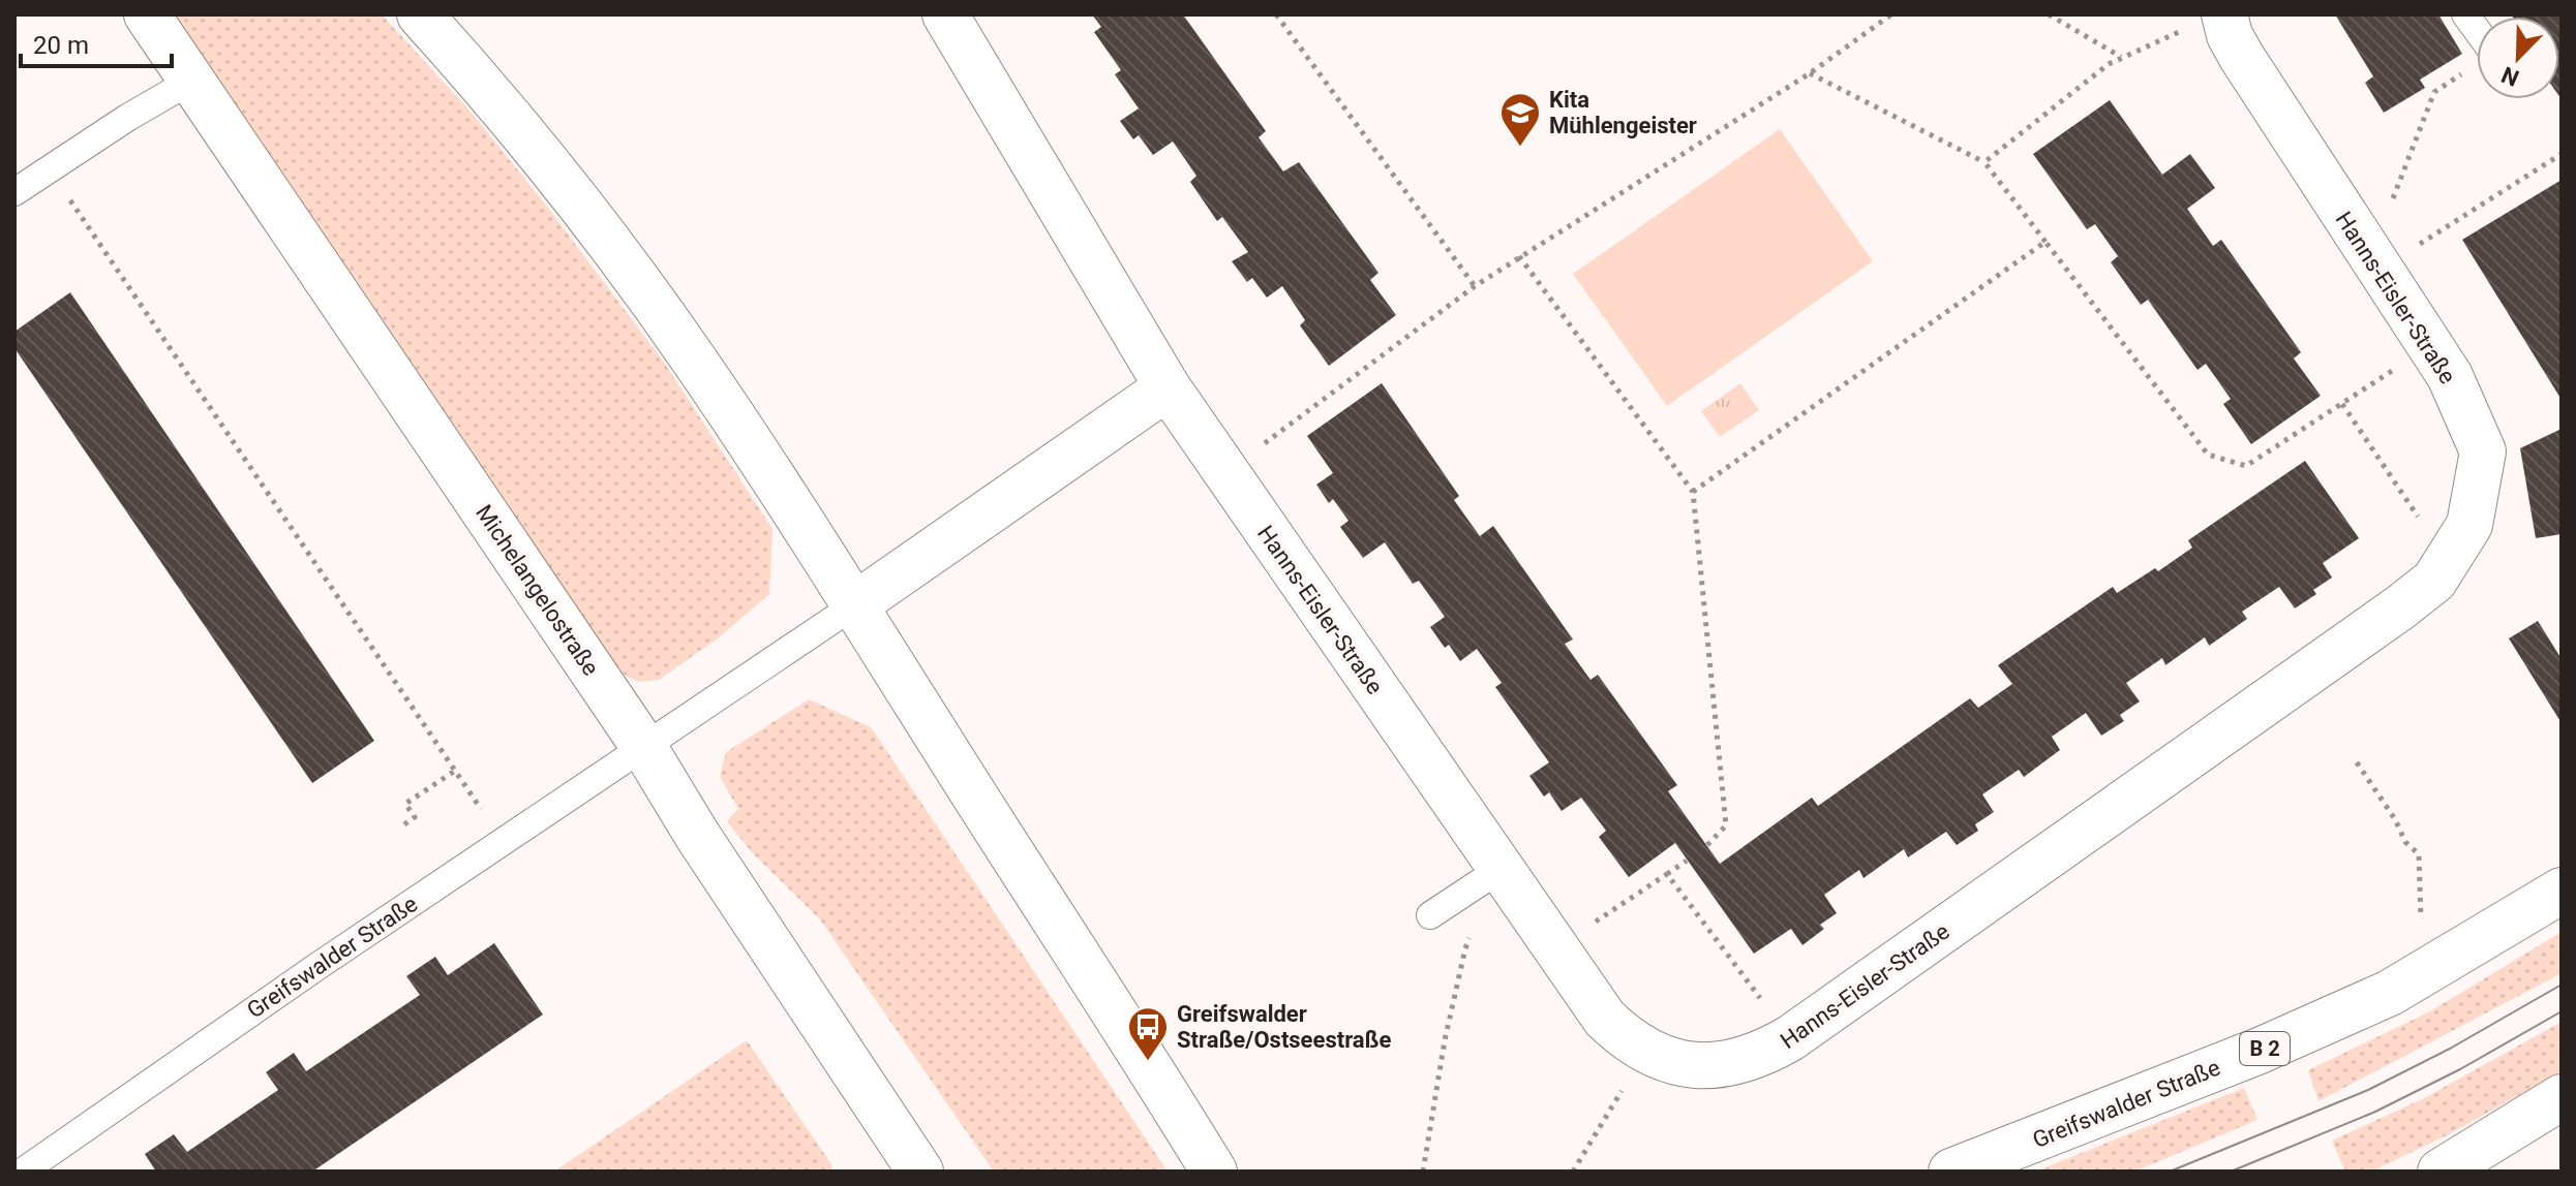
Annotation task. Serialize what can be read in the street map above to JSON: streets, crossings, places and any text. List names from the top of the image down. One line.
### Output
{"streets":{"main road":["Hanns-Eisler-Straße","Michelangelostraße","Greifswalder Straße","B 2"]},"crossings":[["Michelangelostraße","Greifswalder Straße"]],"places":{"school or university":["Kita Mühlengeister"],"bus stop":["Greifswalder Straße/Ostseestraße"]},"scale_bar":"20 m","north":"bottom left"}
